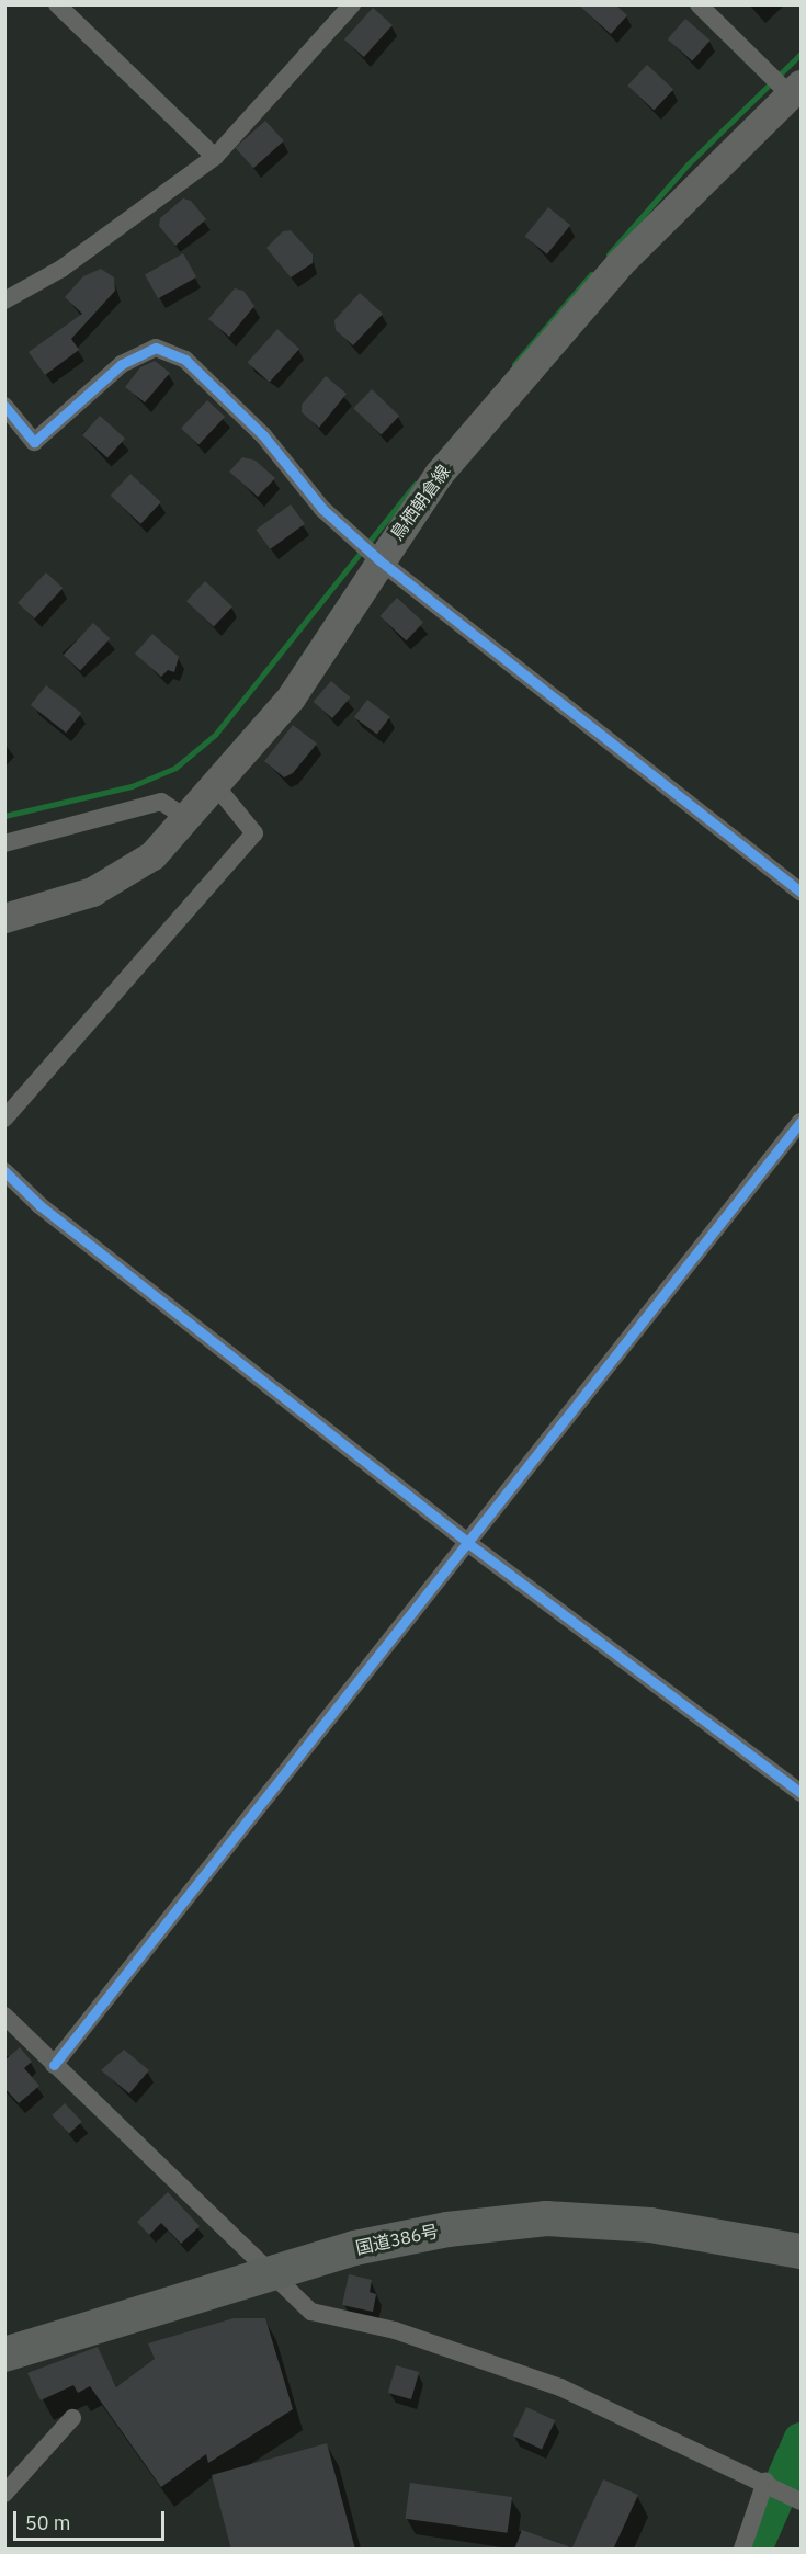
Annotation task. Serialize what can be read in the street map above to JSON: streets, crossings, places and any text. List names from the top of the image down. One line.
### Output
{"streets":{"highway":["国道386号"],"main road":["鳥栖朝倉線"]},"scale_bar":"50 m"}
